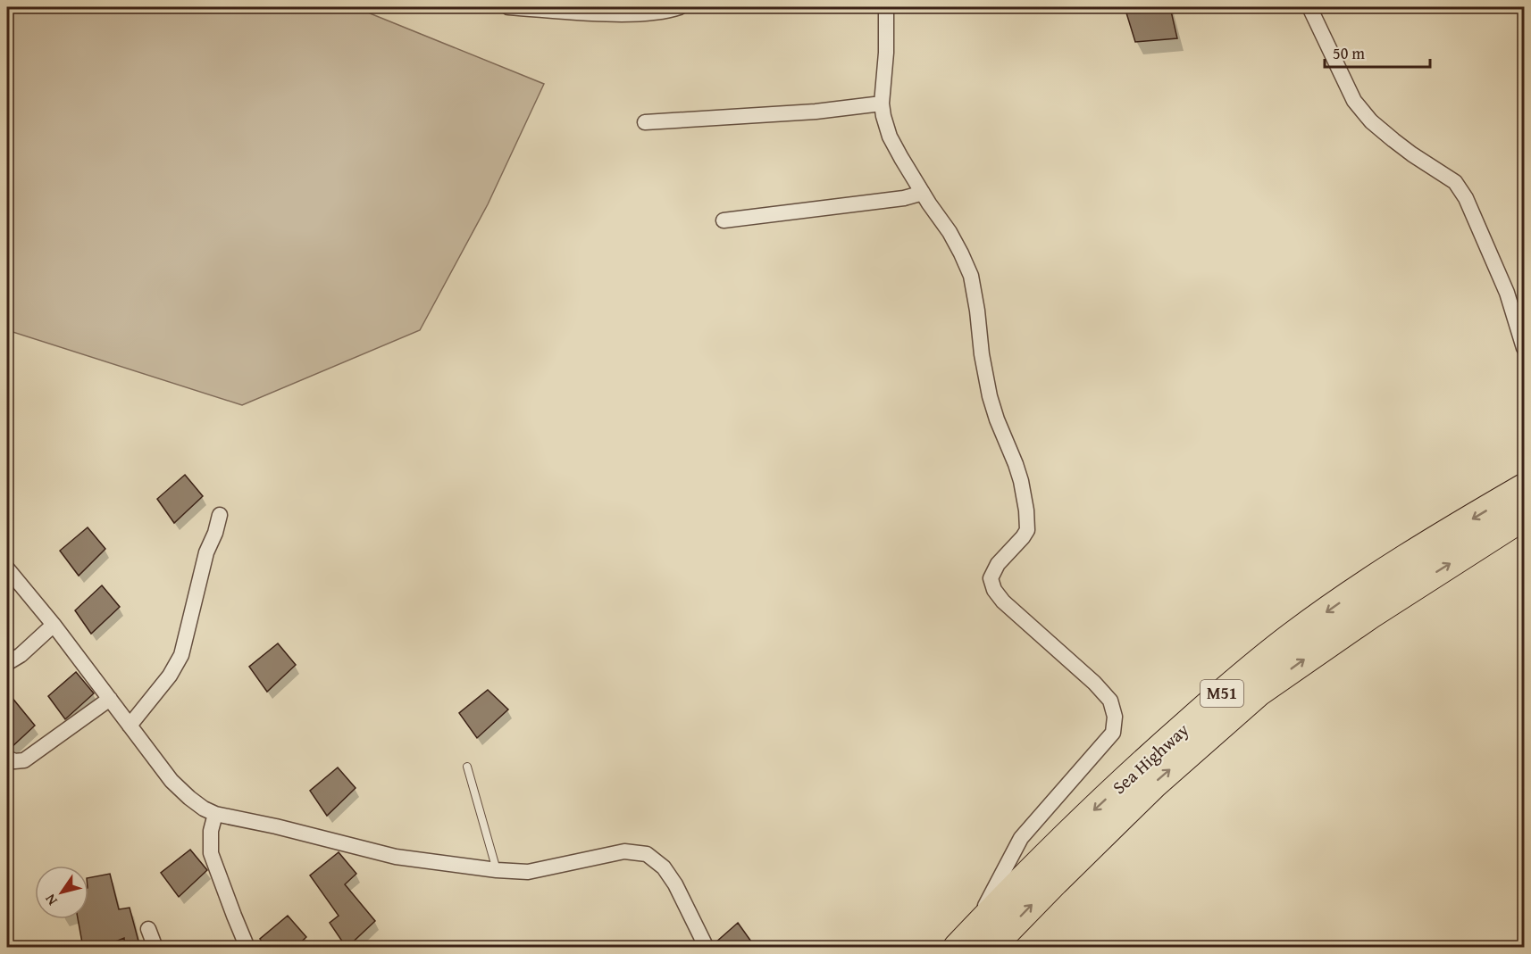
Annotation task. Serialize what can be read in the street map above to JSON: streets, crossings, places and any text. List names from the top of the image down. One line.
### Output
{"streets":{"highway":["M51","Sea Highway"]},"scale_bar":"50 m","north":"bottom left"}
